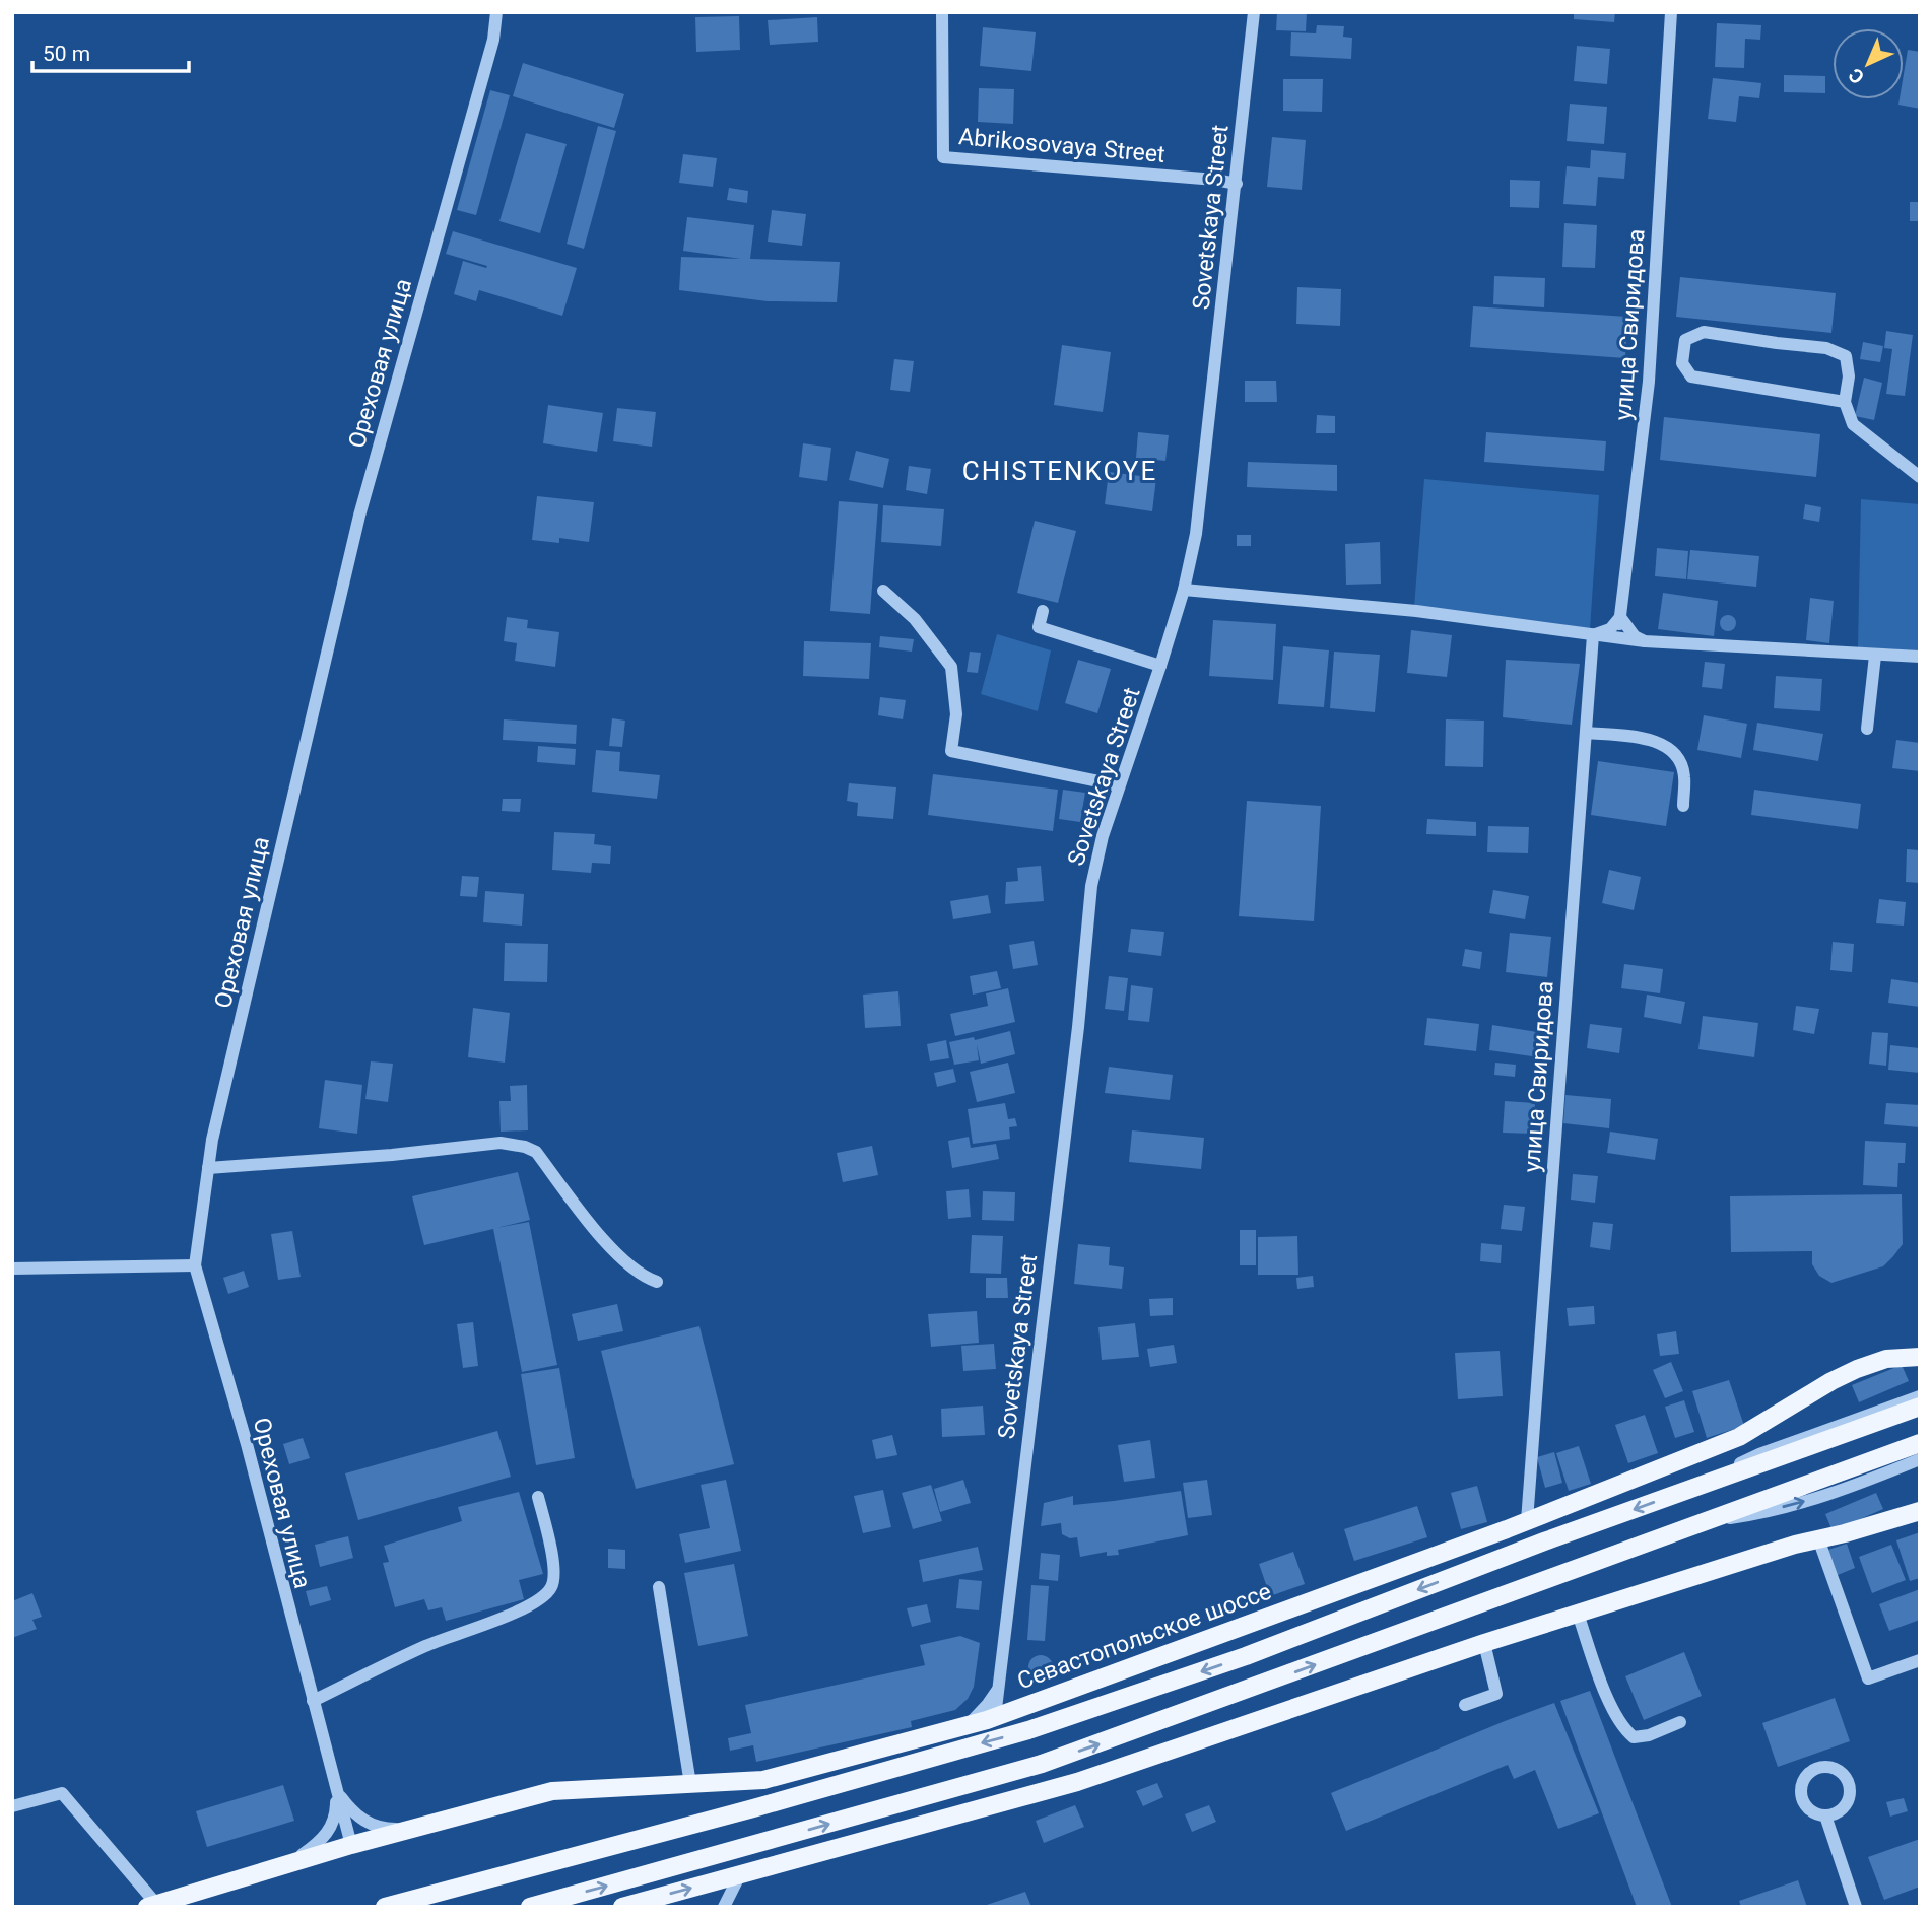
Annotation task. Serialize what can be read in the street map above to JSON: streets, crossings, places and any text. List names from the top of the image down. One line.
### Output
{"streets":{"main road":["Севастопольское шоссе"],"street":["Abrikosovaya Street","Sovetskaya Street","улица Свиридова","Ореховая улица"]},"crossings":[["Abrikosovaya Street","Sovetskaya Street"],["Sovetskaya Street","Севастопольское шоссе"],["улица Свиридова","Севастопольское шоссе"],["Ореховая улица","Севастопольское шоссе"]],"districts":["CHISTENKOYE"],"scale_bar":"50 m","north":"bottom left"}
